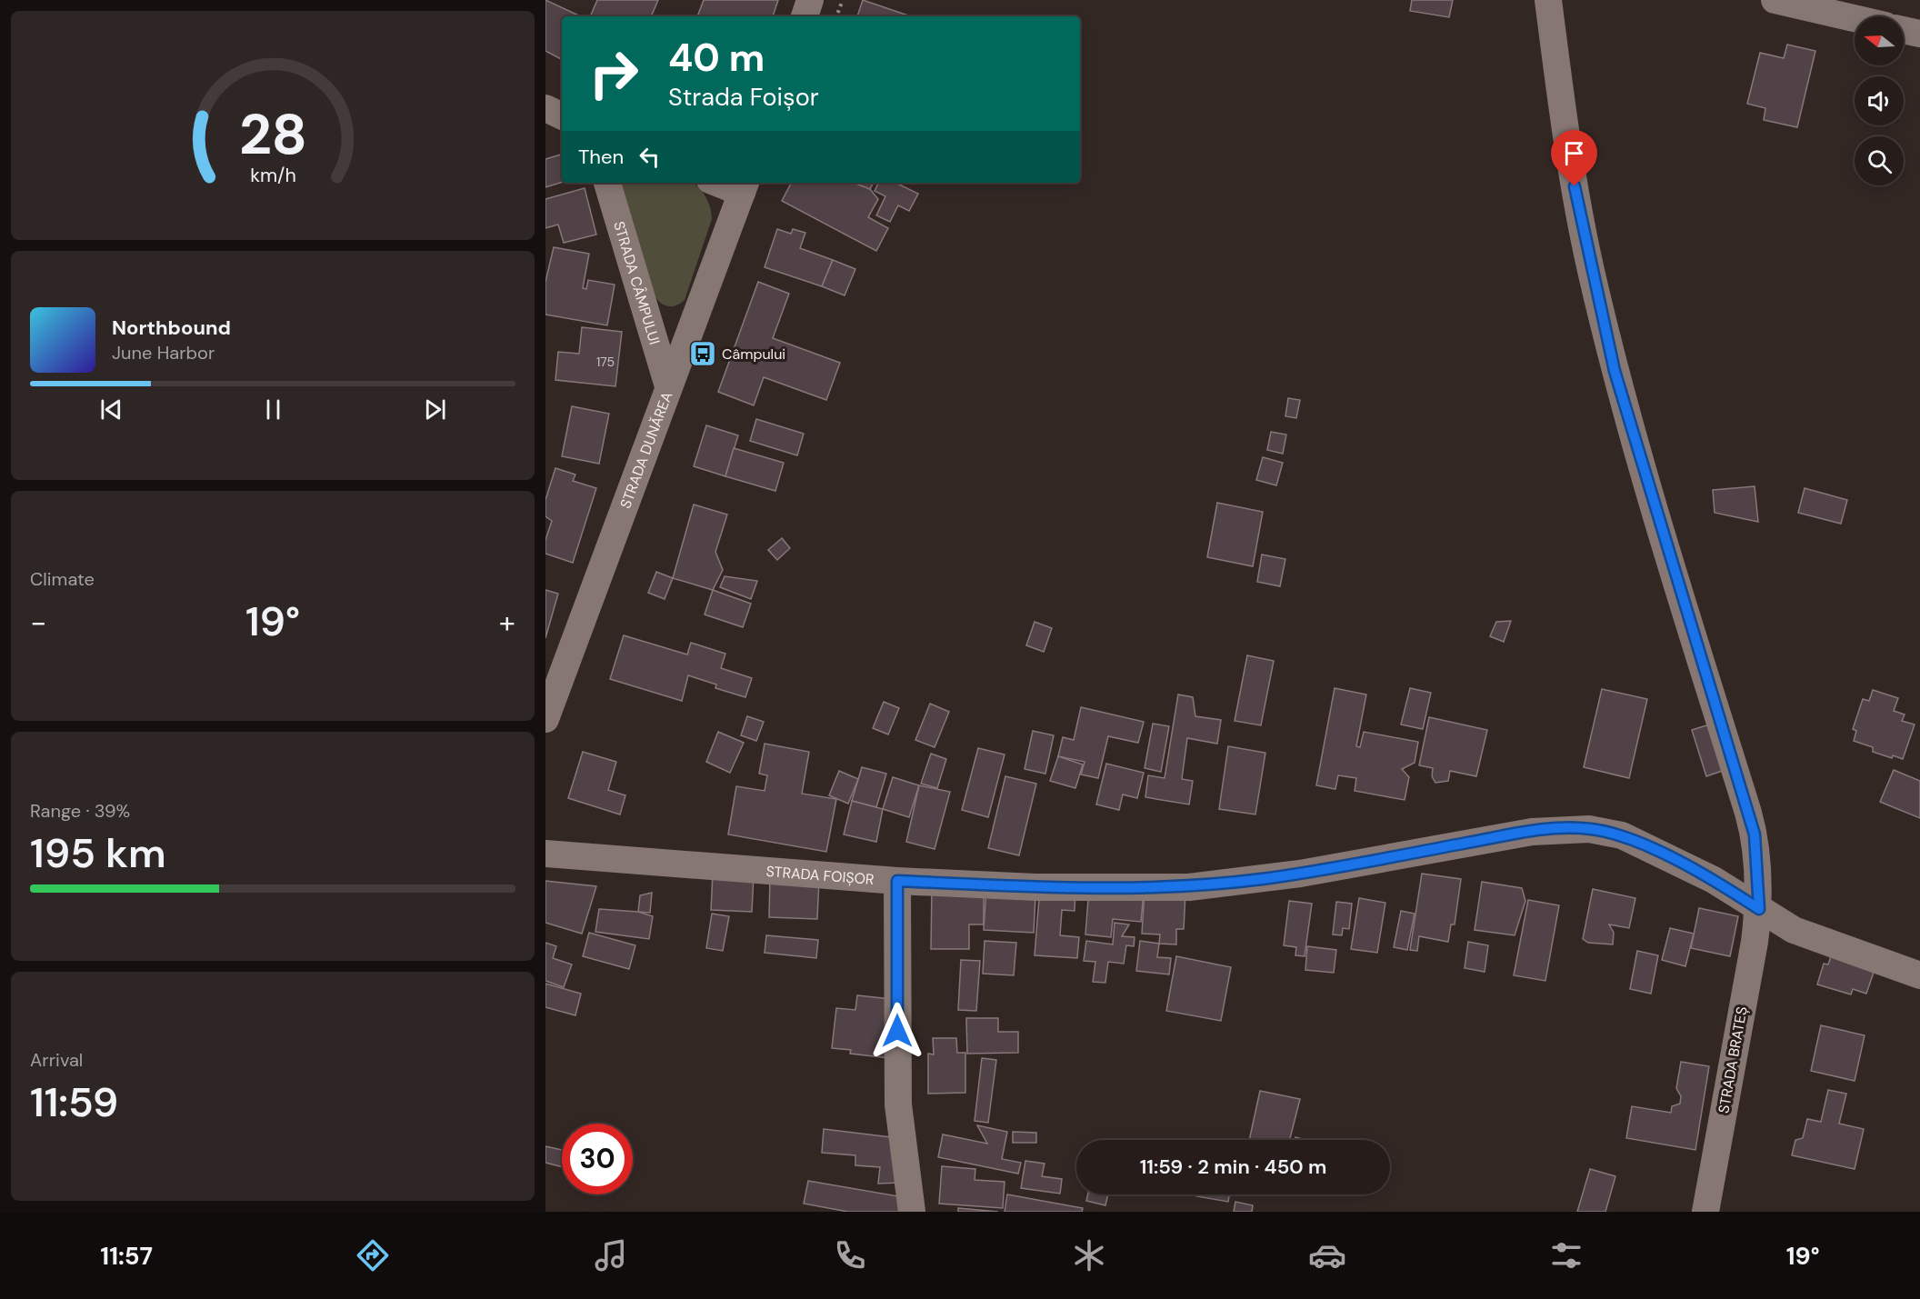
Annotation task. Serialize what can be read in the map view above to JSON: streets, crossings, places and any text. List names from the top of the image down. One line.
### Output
{"streets":{"street":["STRADA CÂMPULUI","STRADA DUNĂREA","STRADA FOIȘOR","STRADA BRATEȘ"]},"crossings":[["STRADA CÂMPULUI","STRADA DUNĂREA"],["STRADA FOIȘOR","STRADA BRATEȘ"]],"places":{"bus stop":["Câmpului"]},"house_numbers":["175"],"north":"left","page":{"turn":["40 m","Strada Foișor"],"then":"Then","song":["Northbound","June Harbor"],"tile":["Climate",["Range · 39%","195 km"],["Arrival","11:59"]],"heat":["−","19°","+"],"limit":"30","trip":"11:59 · 2 min · 450 m","tabs":["11:57","19°"],"gauge":["28","km/h"]}}
